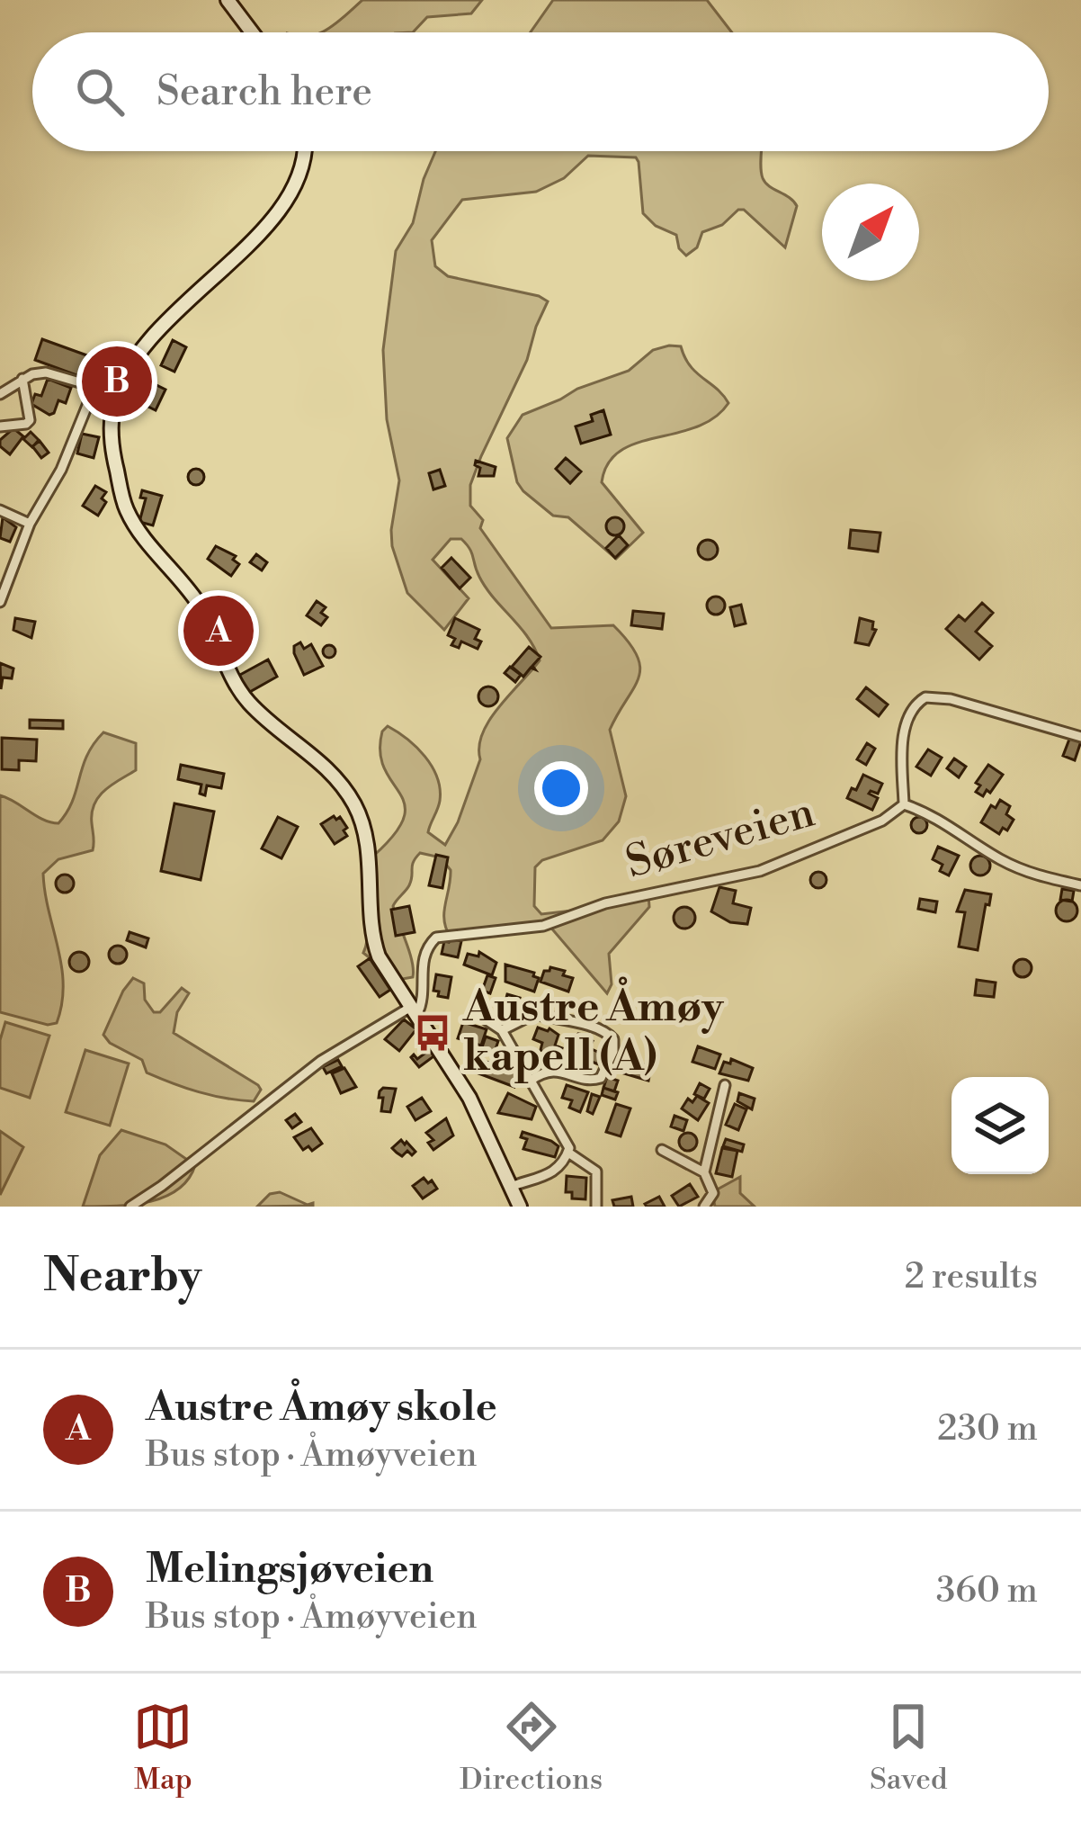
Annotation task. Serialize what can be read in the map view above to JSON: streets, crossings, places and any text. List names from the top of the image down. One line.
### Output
{"streets":{"street":["Søreveien"]},"places":{"bus stop":["Austre Åmøy kapell (A)"]},"north":"top right","page":{"search":"Search here","pins":["B","A"],"heading":["Nearby","2 results"],"list":[{"mark":"A","name":"Austre Åmøy skole","note":"Bus stop · Åmøyveien","value":"230 m"},{"mark":"B","name":"Melingsjøveien","note":"Bus stop · Åmøyveien","value":"360 m"}],"nav":["Map","Directions","Saved"]}}
